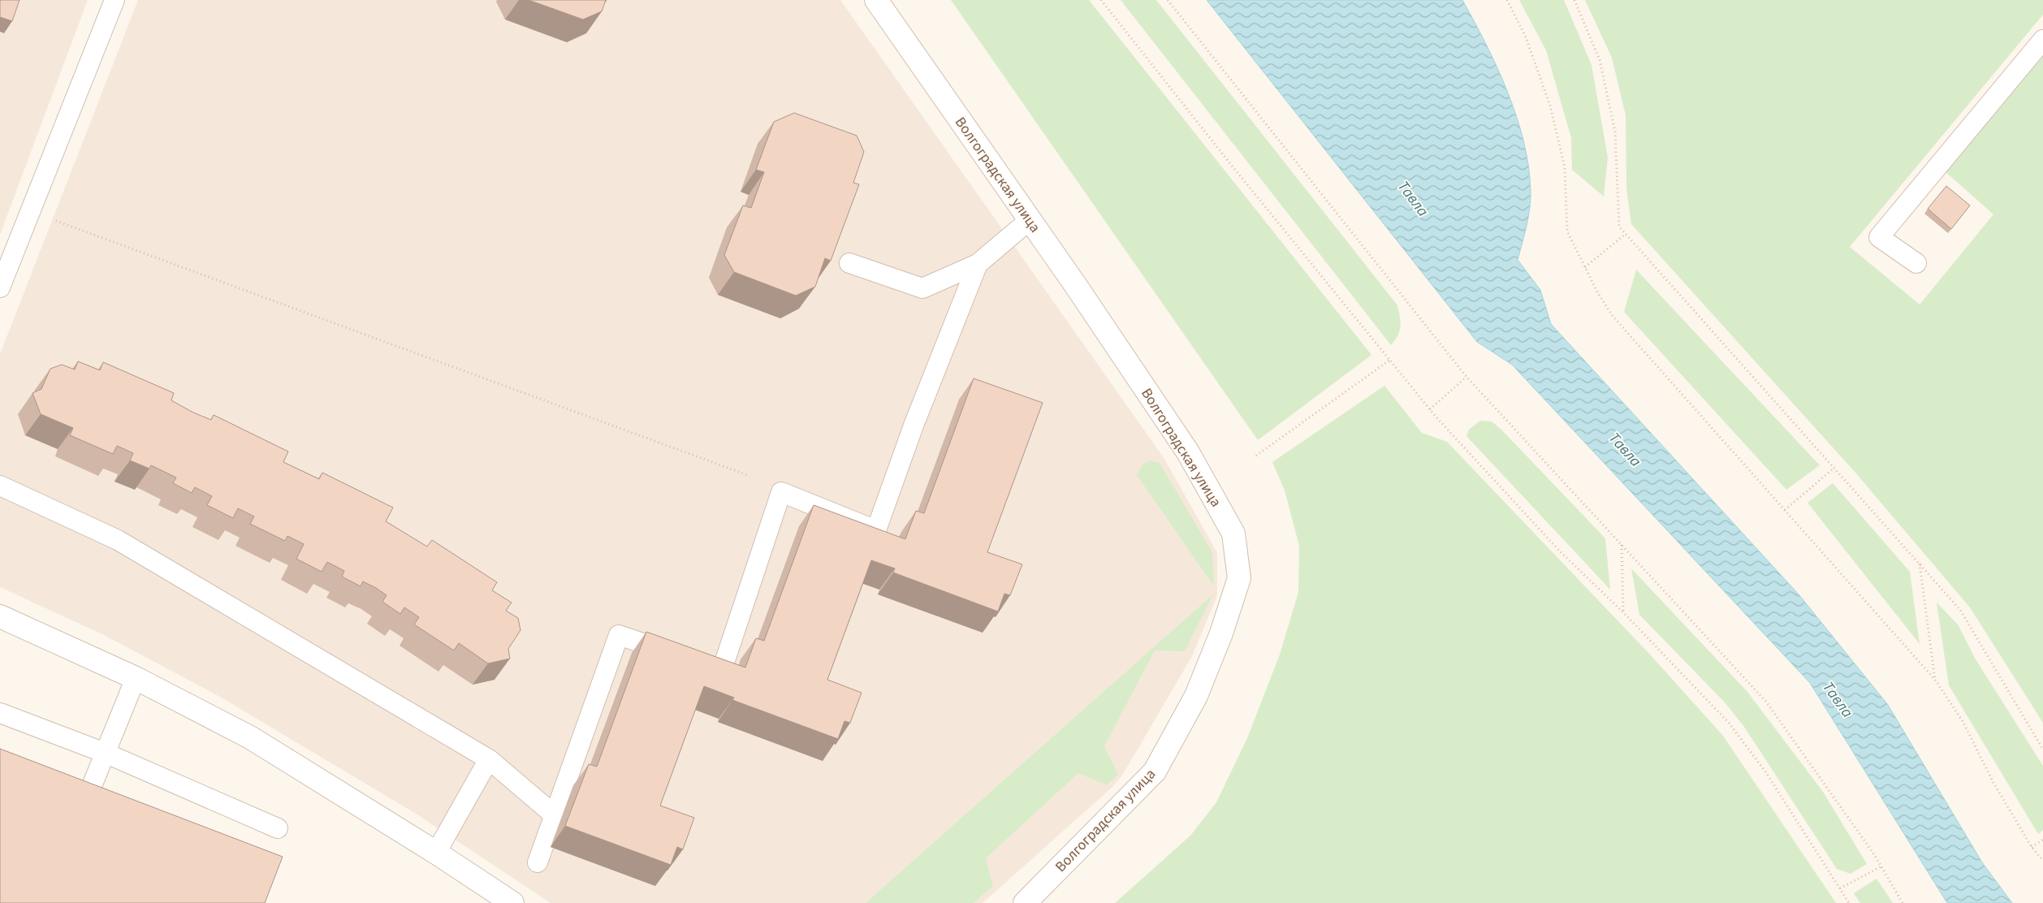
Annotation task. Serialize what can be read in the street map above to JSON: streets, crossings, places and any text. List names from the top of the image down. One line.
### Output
{"streets":{"street":["Волгоградская улица"]},"water":["Тавла"]}
